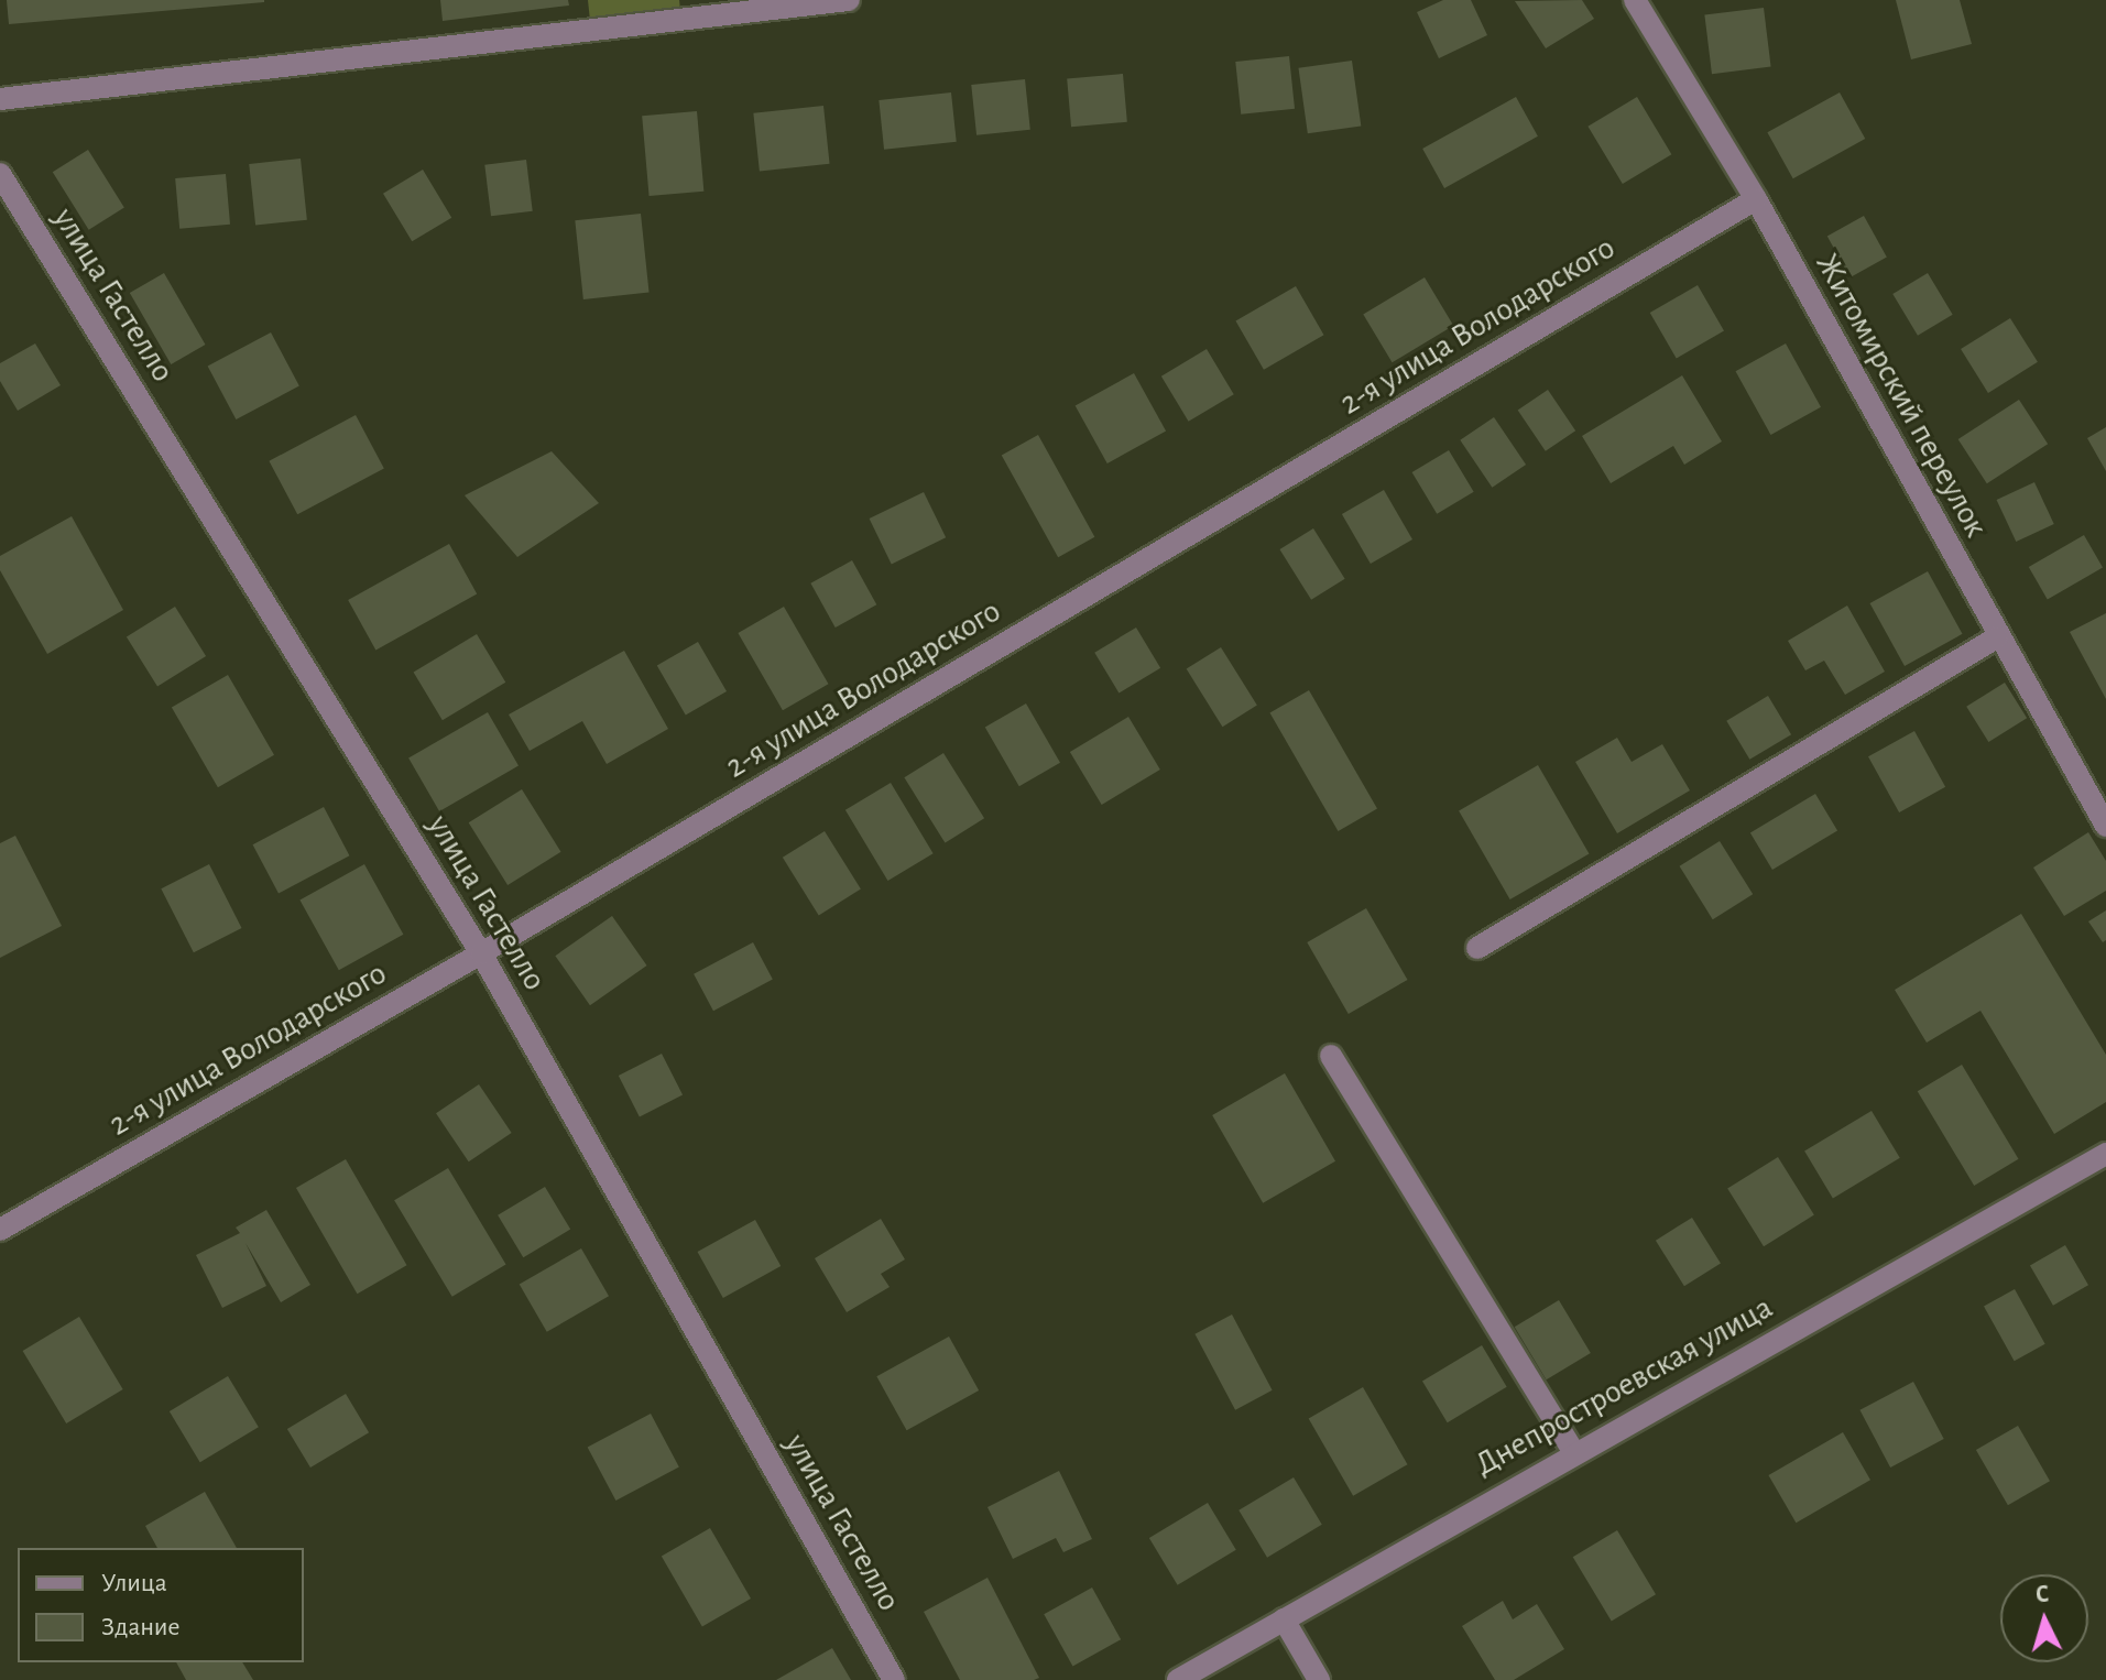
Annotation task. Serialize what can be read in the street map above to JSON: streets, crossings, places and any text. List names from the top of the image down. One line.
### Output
{"streets":{"street":["улица Гастелло","2-я улица Володарского","Житомирский переулок","Днепростроевская улица"]},"crossings":[["улица Гастелло","2-я улица Володарского"],["2-я улица Володарского","Житомирский переулок"]],"legend":["Улица","Здание"],"north":"top"}
